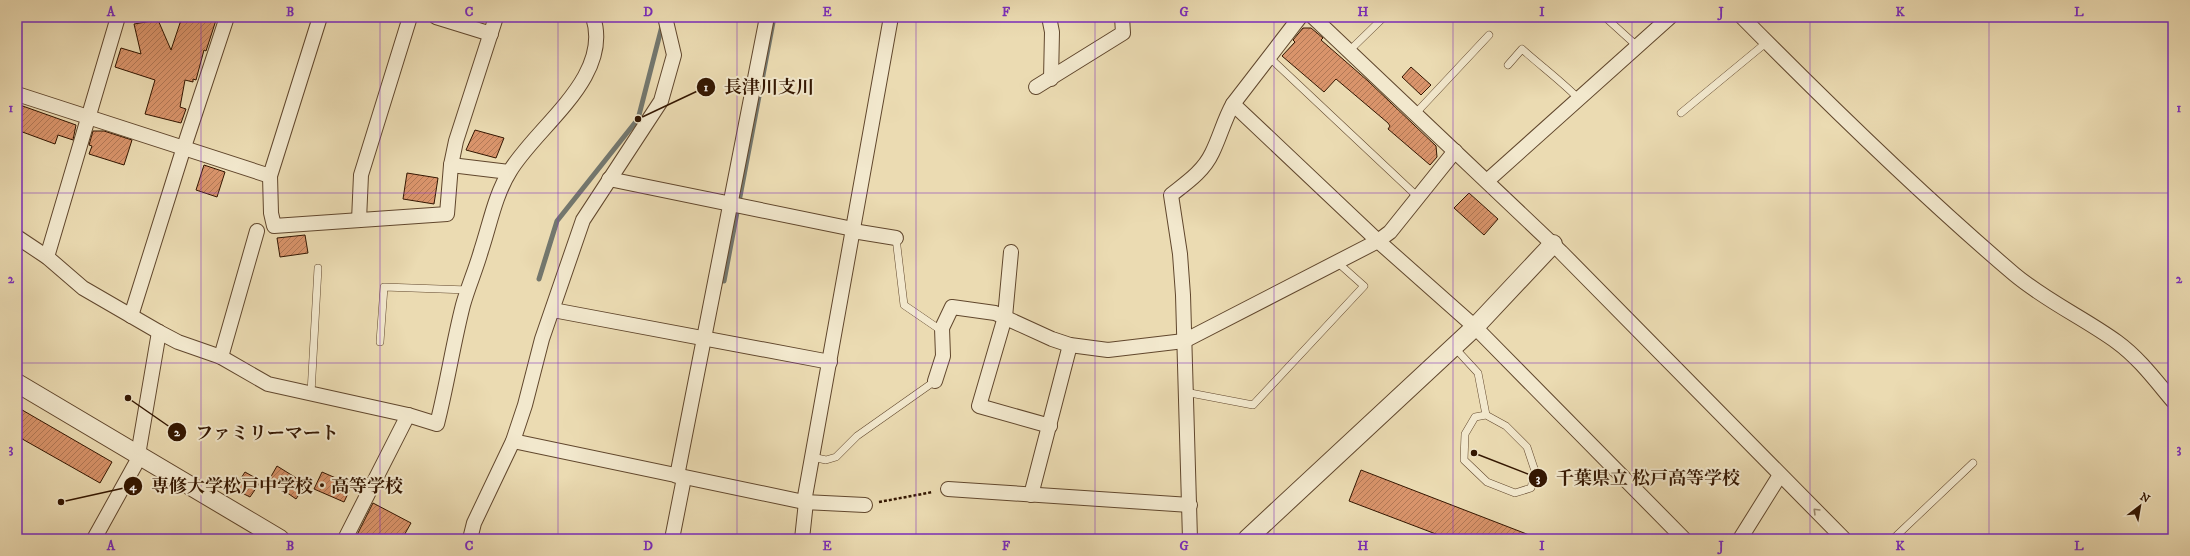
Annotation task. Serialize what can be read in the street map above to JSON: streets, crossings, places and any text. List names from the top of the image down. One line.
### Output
{"places":["長津川支川","ファミリーマート","千葉県立 松戸高等学校","専修大学松戸中学校・高等学校"],"north":"top right","grid":{"columns":["A","B","C","D","E","F","G","H","I","J","K","L"],"rows":["1","2","3"]}}
